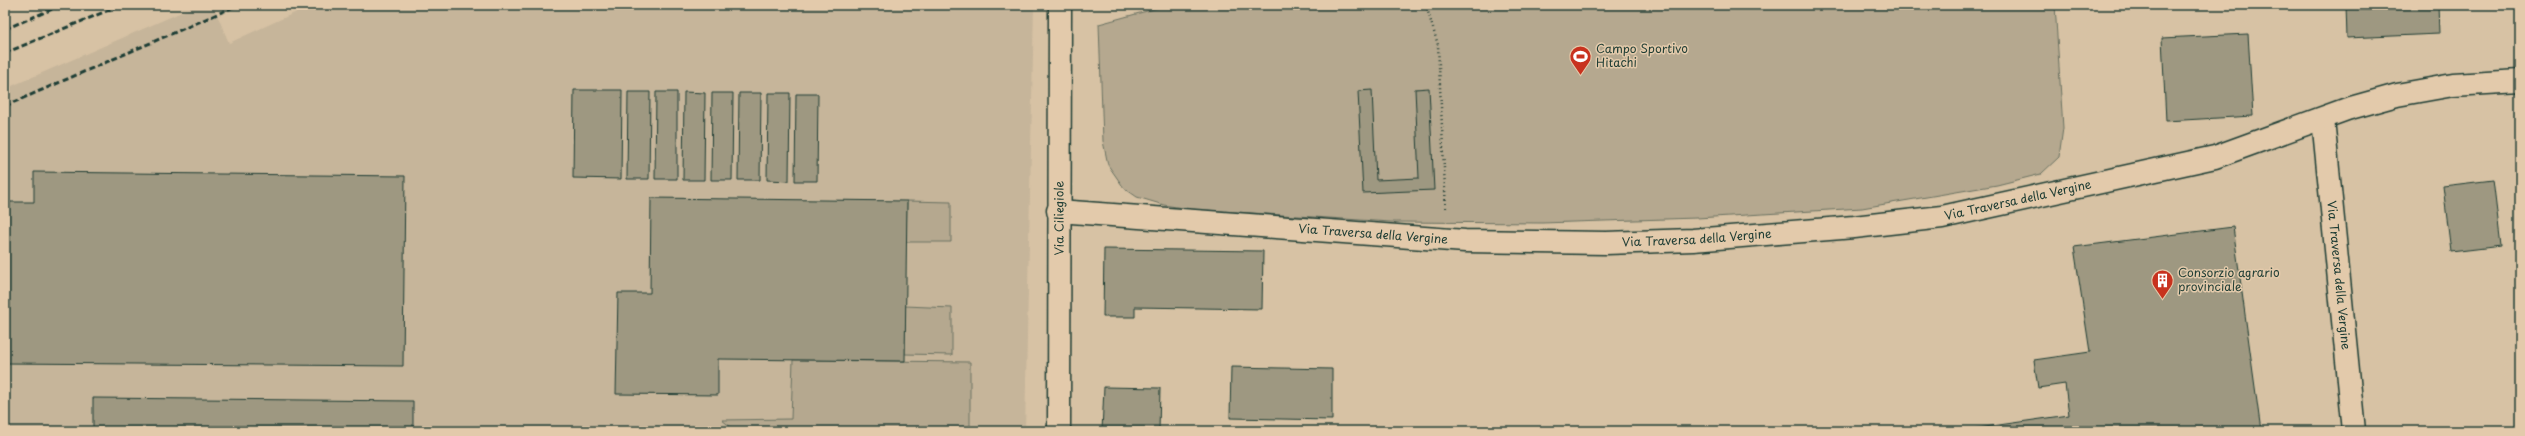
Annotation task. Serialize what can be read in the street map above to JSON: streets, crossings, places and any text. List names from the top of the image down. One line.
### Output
{"streets":{"street":["Via Traversa della Vergine","Via Ciliegiole"]},"crossings":[["Via Traversa della Vergine","Via Ciliegiole"]],"places":{"sports":["Campo Sportivo Hitachi"],"building":["Consorzio agrario provinciale"]}}
